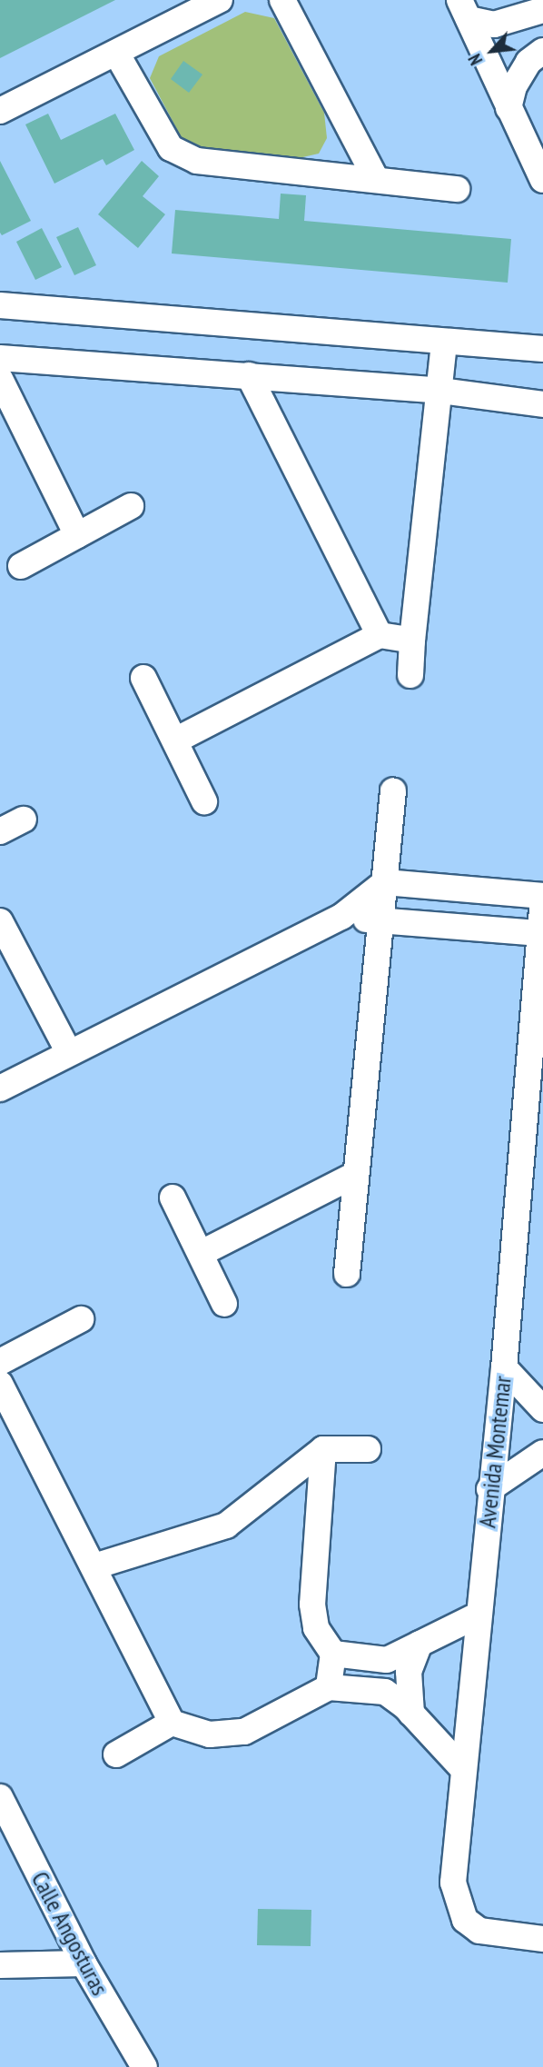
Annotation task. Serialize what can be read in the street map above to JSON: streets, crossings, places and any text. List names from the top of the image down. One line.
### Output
{"streets":{"street":["Avenida Montemar","Calle Angosturas"]},"north":"bottom left"}
